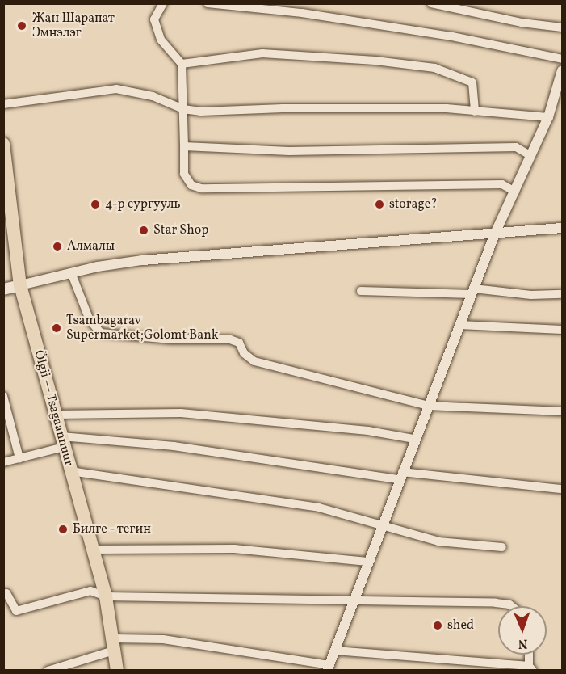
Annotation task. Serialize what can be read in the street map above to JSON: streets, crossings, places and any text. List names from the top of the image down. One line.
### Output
{"streets":{"highway":["Ölgii — Tsagaannuur"]},"places":["Жан Шарапат Эмнэлэг","4-р сургууль","storage?","Star Shop","Алмалы","Tsambagarav Supermarket;Golomt Bank","Билге - тегин","shed"],"north":"bottom"}
